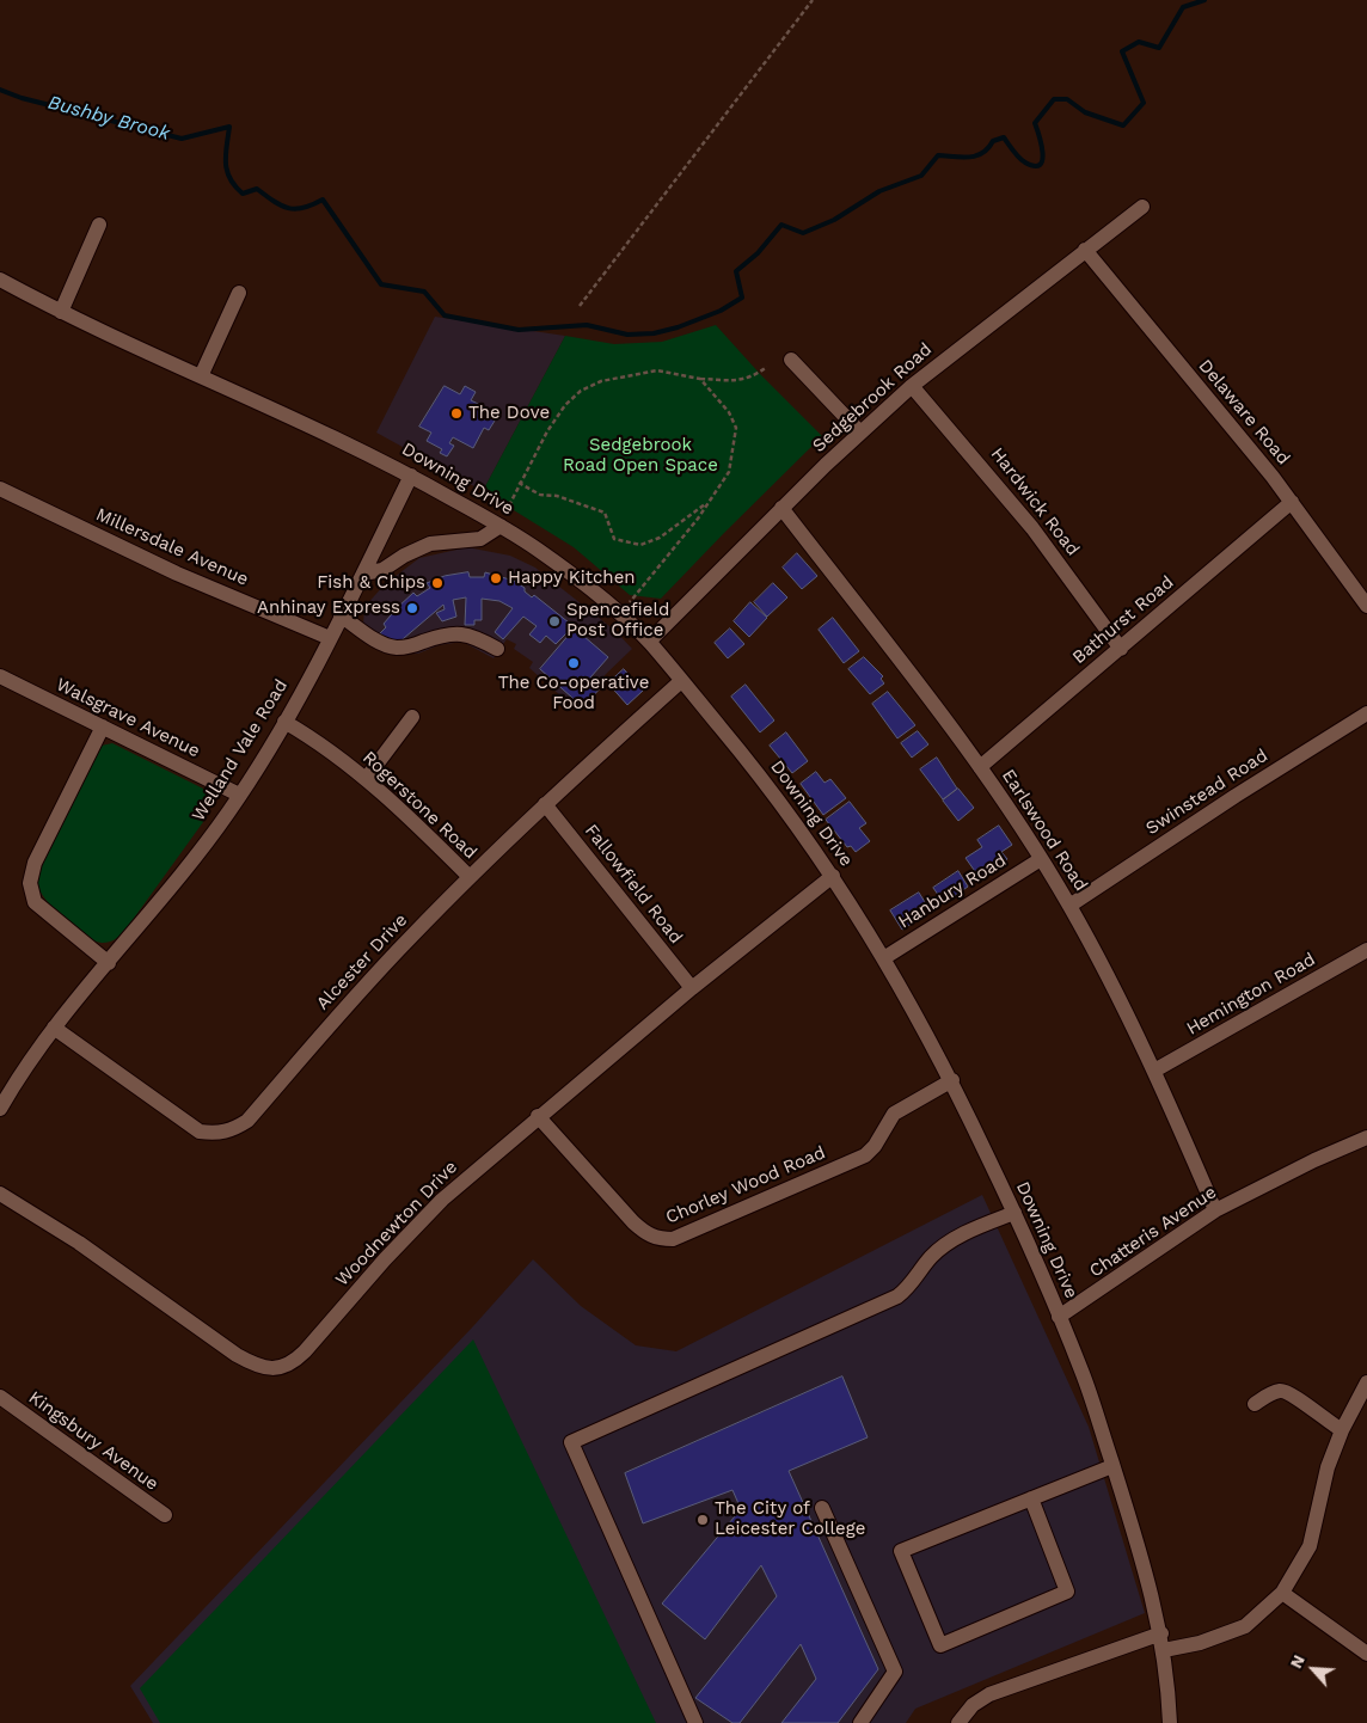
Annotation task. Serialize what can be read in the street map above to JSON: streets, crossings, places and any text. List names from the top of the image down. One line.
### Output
{"streets":{"street":["Sedgebrook Road","Delaware Road","Downing Drive","Hardwick Road","Millersdale Avenue","Bathurst Road","Walsgrave Avenue","Welland Vale Road","Swinstead Road","Rogerstone Road","Earlswood Road","Fallowfield Road","Hanbury Road","Alcester Drive","Hemington Road","Chorley Wood Road","Woodnewton Drive","Chatteris Avenue","Kingsbury Avenue"]},"crossings":[["Sedgebrook Road","Delaware Road"],["Sedgebrook Road","Downing Drive"],["Sedgebrook Road","Hardwick Road"],["Sedgebrook Road","Earlswood Road"],["Delaware Road","Bathurst Road"],["Downing Drive","Welland Vale Road"],["Downing Drive","Hanbury Road"],["Downing Drive","Alcester Drive"],["Downing Drive","Chorley Wood Road"],["Downing Drive","Woodnewton Drive"],["Downing Drive","Chatteris Avenue"],["Hardwick Road","Bathurst Road"],["Millersdale Avenue","Welland Vale Road"],["Bathurst Road","Earlswood Road"],["Walsgrave Avenue","Welland Vale Road"],["Welland Vale Road","Rogerstone Road"],["Welland Vale Road","Alcester Drive"],["Swinstead Road","Earlswood Road"],["Rogerstone Road","Alcester Drive"],["Earlswood Road","Hanbury Road"],["Earlswood Road","Hemington Road"],["Earlswood Road","Chatteris Avenue"],["Fallowfield Road","Alcester Drive"],["Fallowfield Road","Woodnewton Drive"],["Chorley Wood Road","Woodnewton Drive"]],"water":["Bushby Brook"],"parks":["Sedgebrook Road Open Space"],"places":["The Dove","Happy Kitchen","Fish & Chips","Anhinay Express","Spencefield Post Office","The Co-operative Food","The City of Leicester College"],"north":"top left"}
